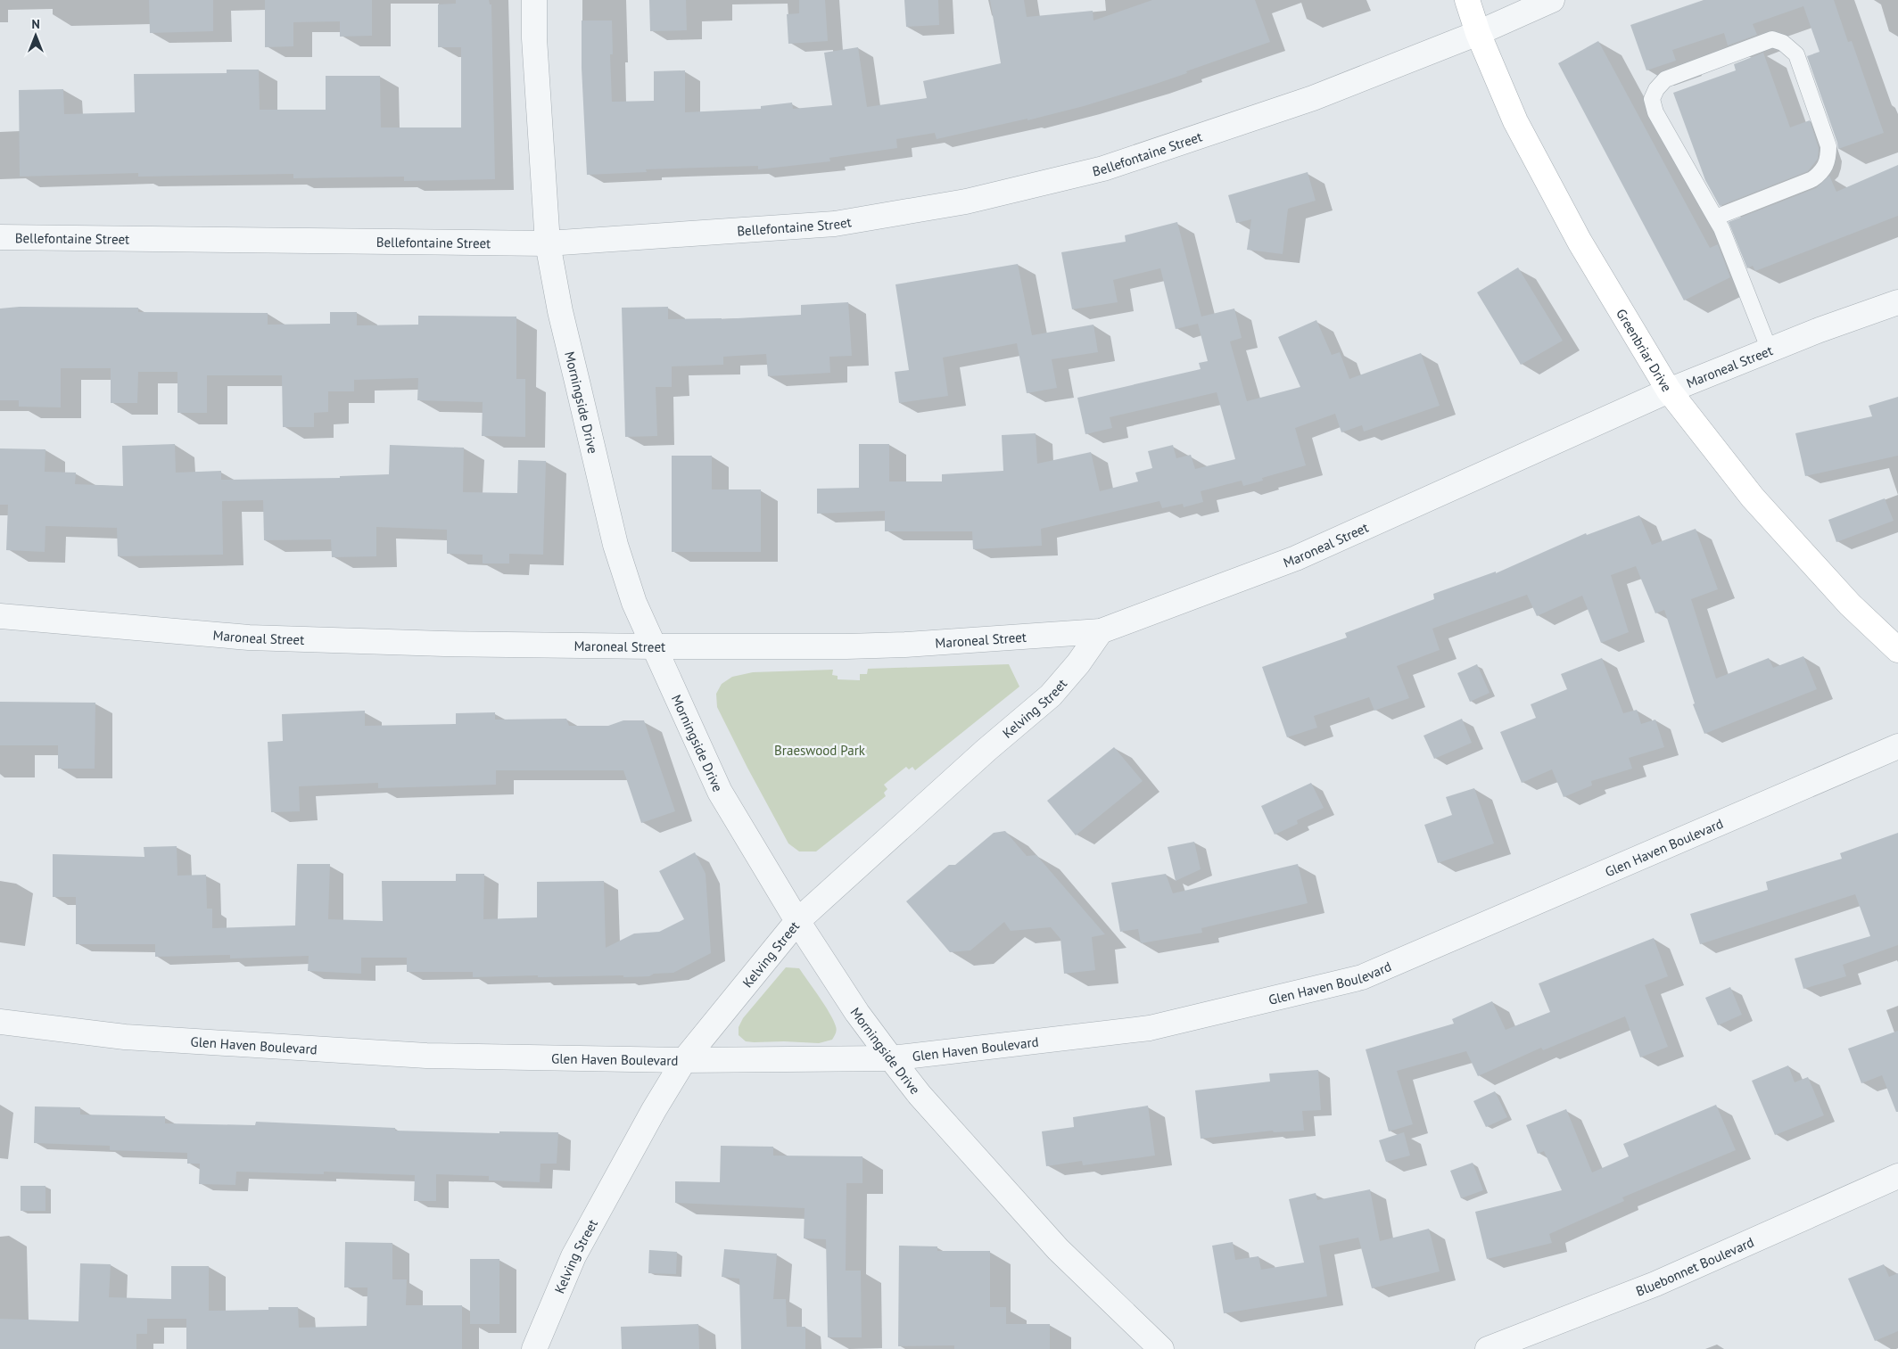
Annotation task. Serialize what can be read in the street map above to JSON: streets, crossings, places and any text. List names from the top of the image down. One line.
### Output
{"streets":{"main road":["Greenbriar Drive"],"street":["Bellefontaine Street","Maroneal Street","Morningside Drive","Kelving Street","Glen Haven Boulevard","Bluebonnet Boulevard"]},"crossings":[["Bellefontaine Street","Greenbriar Drive"],["Bellefontaine Street","Morningside Drive"],["Greenbriar Drive","Maroneal Street"],["Maroneal Street","Morningside Drive"],["Maroneal Street","Kelving Street"],["Morningside Drive","Kelving Street"],["Morningside Drive","Glen Haven Boulevard"],["Kelving Street","Glen Haven Boulevard"]],"parks":["Braeswood Park"],"north":"top"}
